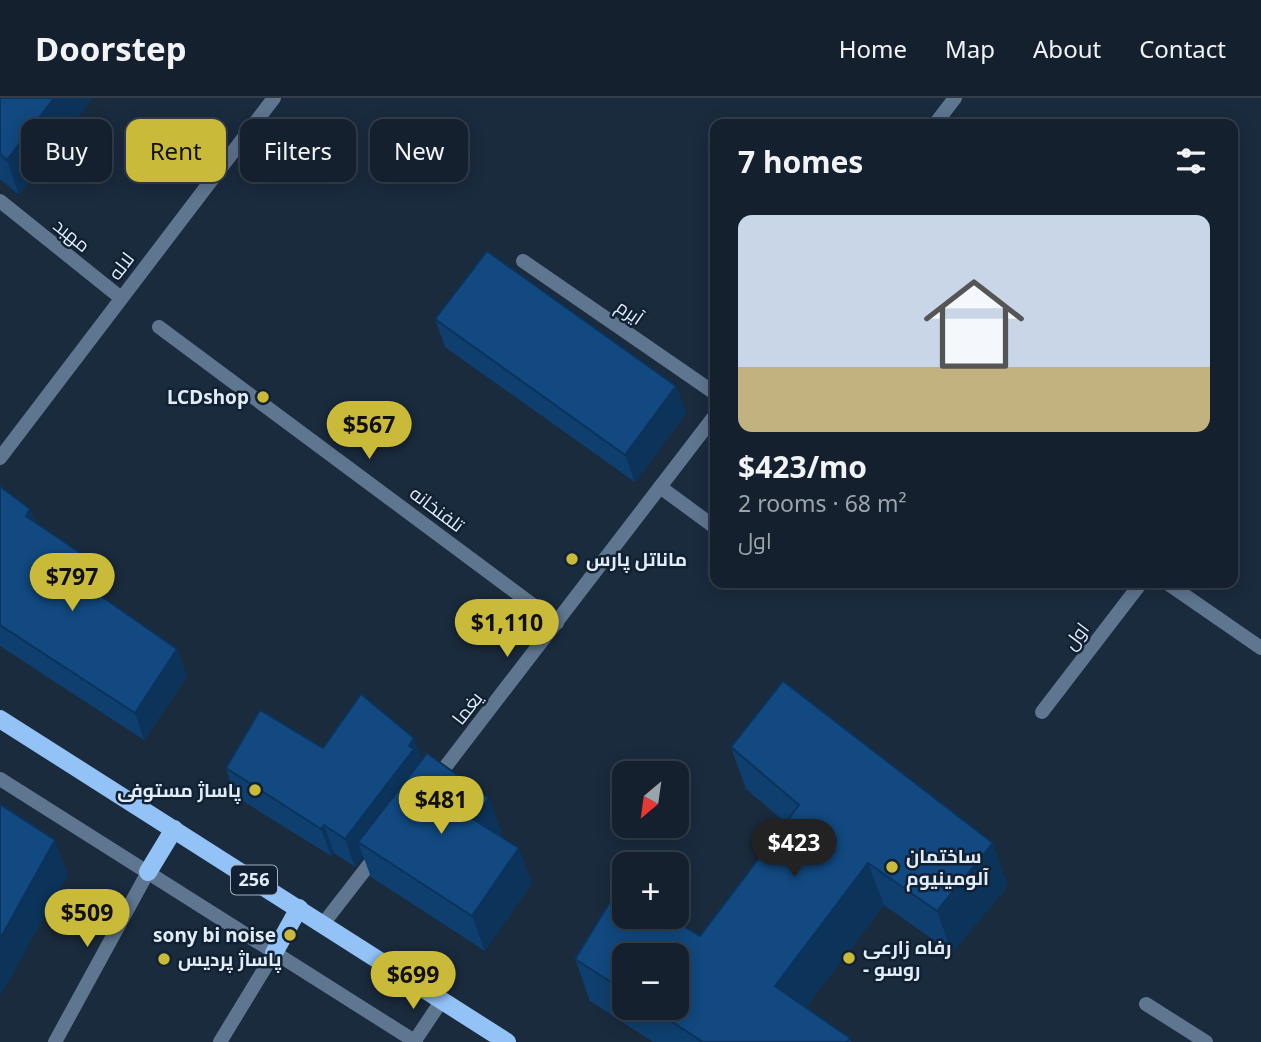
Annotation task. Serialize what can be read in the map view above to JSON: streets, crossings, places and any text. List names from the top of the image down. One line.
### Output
{"streets":{"main road":["256"],"street":["مهبد","لاله","آیرم","تلفنخانه","اول","یغما"]},"crossings":[["مهبد","لاله"],["تلفنخانه","یغما"]],"places":["LCDshop","ماناتل پارس","پاساژ مستوفی","ساختمان آلومینیوم","sony bi noise","رفاه زارعی - روسو","پاساژ پردیس"],"north":"bottom left","page":{"header":"Doorstep","nav":["Home","Map","About","Contact"],"chip":["Buy","Rent","Filters","New"],"heading":"7 homes","list":[{"name":"$423/mo","note":"2 rooms · 68 m² · اول"}],"price":["$567","$797","$1,110","$481","$423","$509","$699"],"map_buttons":["+","−"]}}
